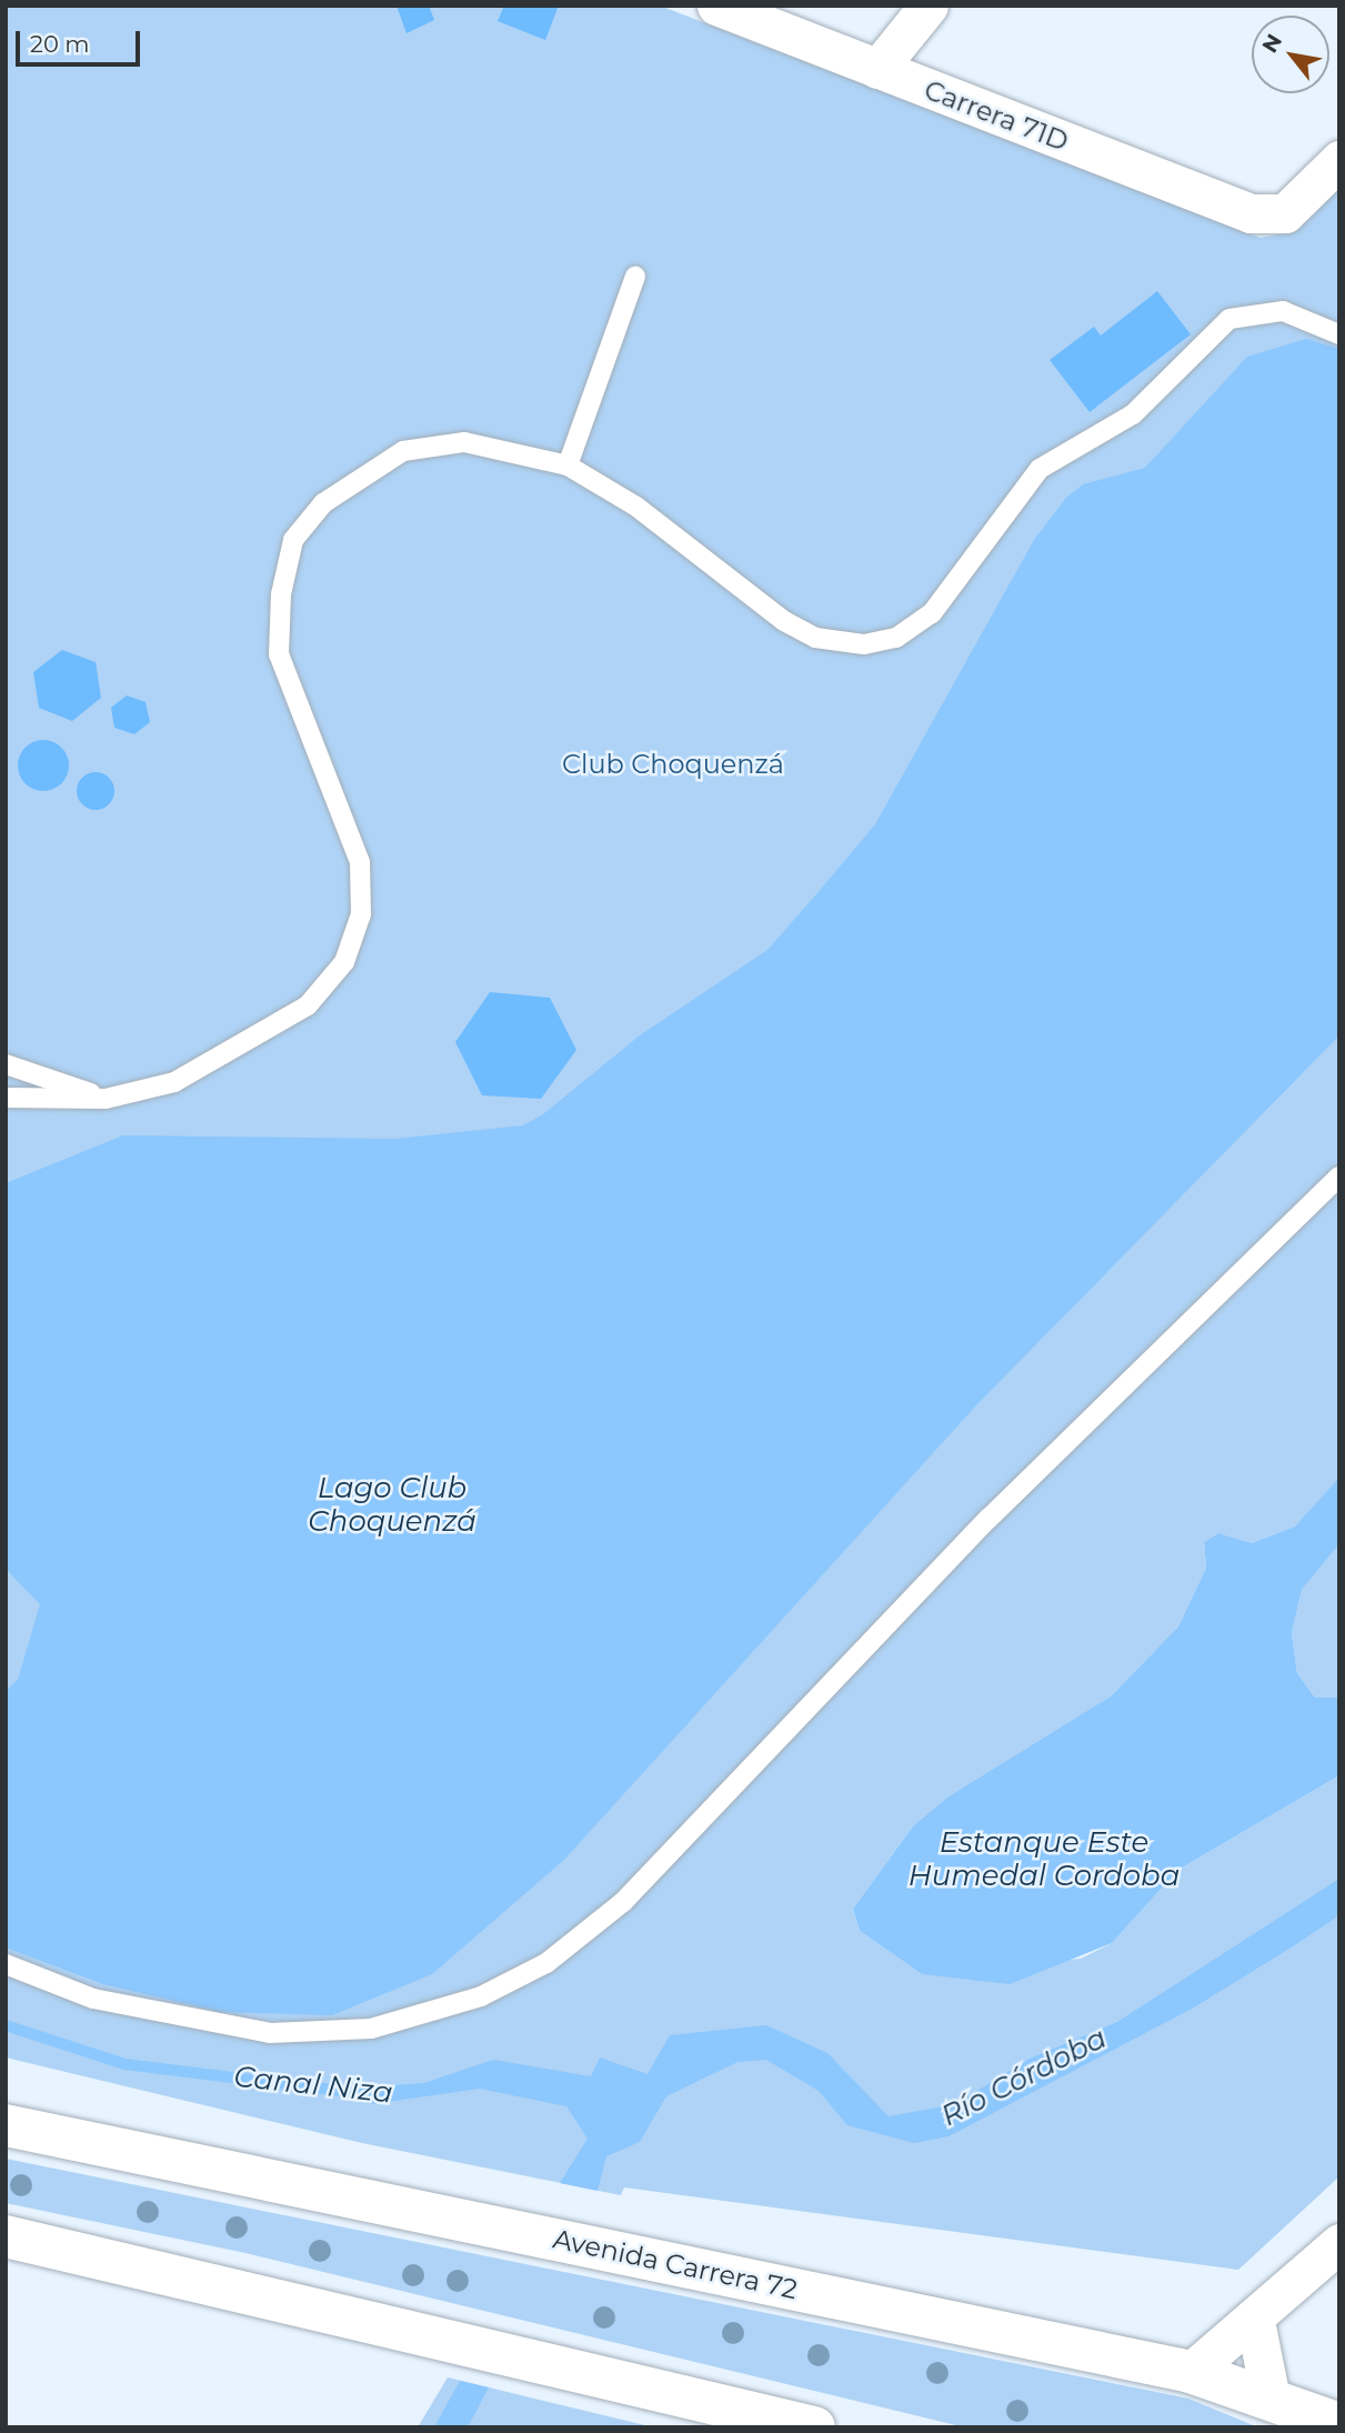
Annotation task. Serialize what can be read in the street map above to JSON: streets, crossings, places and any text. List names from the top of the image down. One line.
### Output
{"streets":{"highway":["Avenida Carrera 72"],"street":["Carrera 71D"]},"water":["Lago Club Choquenzá","Estanque Este Humedal Cordoba","Río Córdoba","Canal Niza"],"parks":["Club Choquenzá"],"scale_bar":"20 m","north":"top left"}
